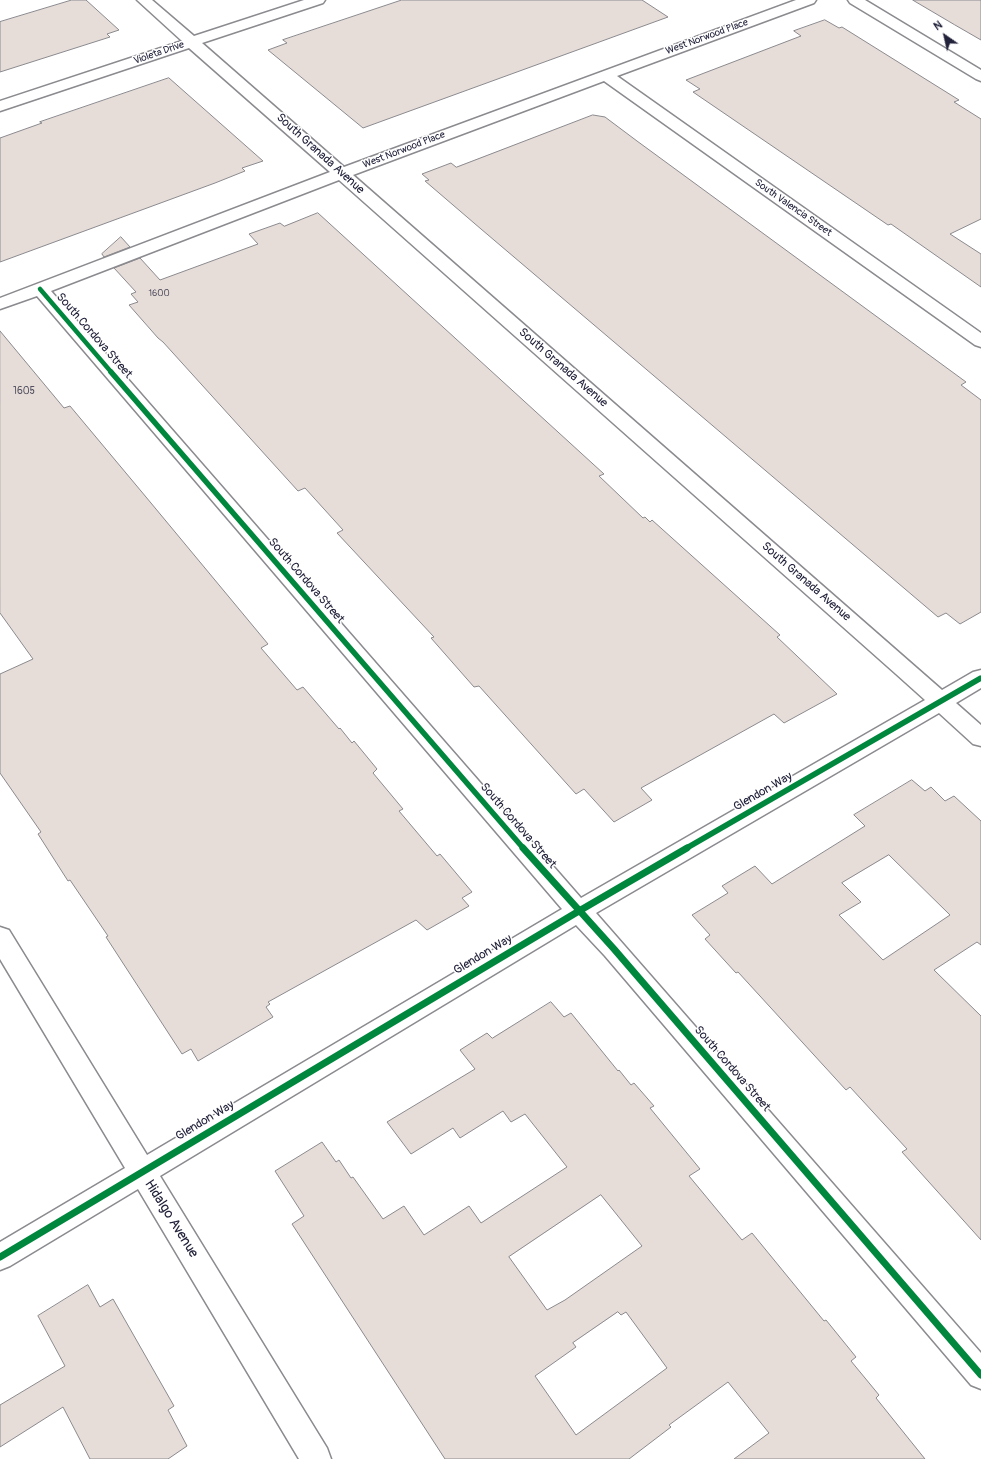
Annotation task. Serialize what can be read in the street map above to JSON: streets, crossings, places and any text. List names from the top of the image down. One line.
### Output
{"streets":{"street":["West Norwood Place","Violeta Drive","South Granada Avenue","South Valencia Street","South Cordova Street","Glendon Way","Hidalgo Avenue"]},"crossings":[["West Norwood Place","South Granada Avenue"],["West Norwood Place","South Valencia Street"],["West Norwood Place","South Cordova Street"],["Violeta Drive","South Granada Avenue"],["South Granada Avenue","Glendon Way"],["South Cordova Street","Glendon Way"],["Glendon Way","Hidalgo Avenue"]],"house_numbers":["1600","1605"],"north":"top left"}
